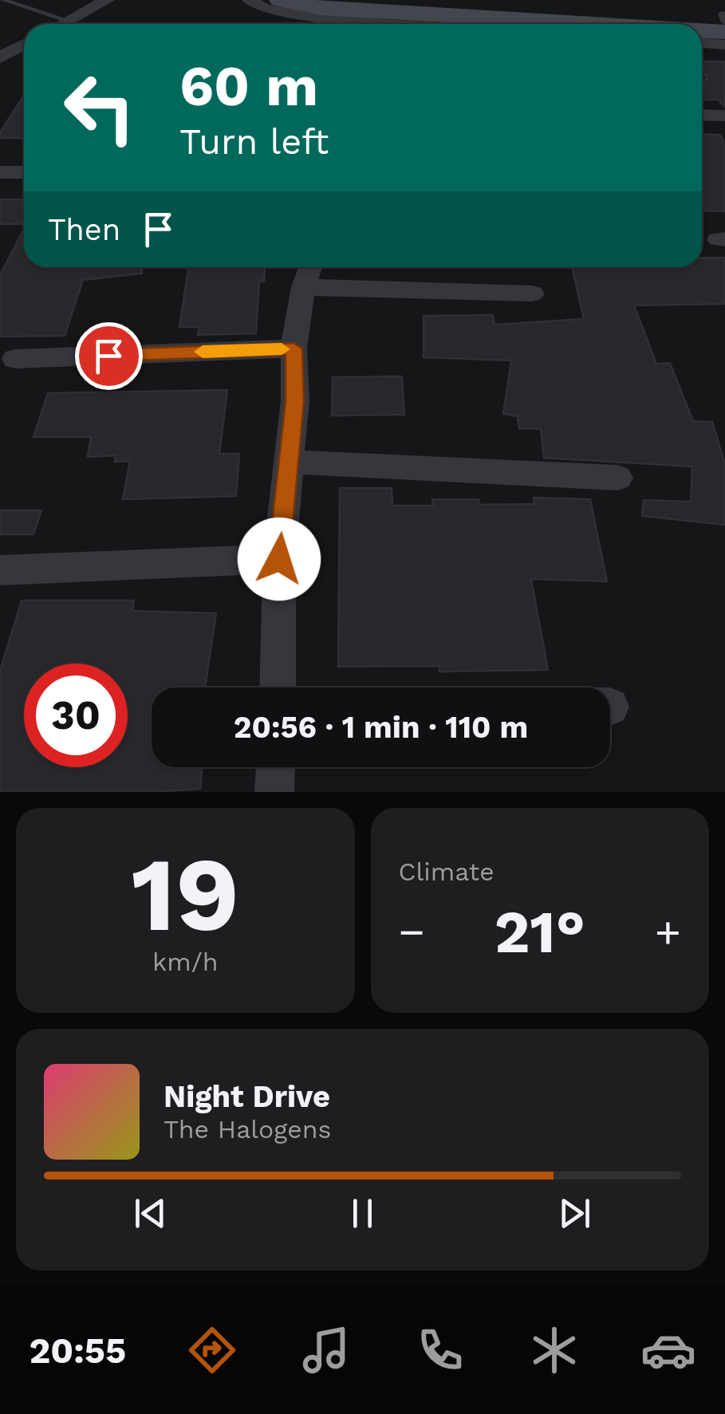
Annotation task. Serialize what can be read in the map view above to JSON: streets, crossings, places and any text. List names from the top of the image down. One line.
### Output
{"page":{"turn":["60 m","Turn left"],"then":"Then","limit":"30","trip":"20:56 · 1 min · 110 m","tile":[["19","km/h"],"Climate"],"heat":["−","21°","+"],"song":["Night Drive","The Halogens"],"tabs":"20:55"}}
